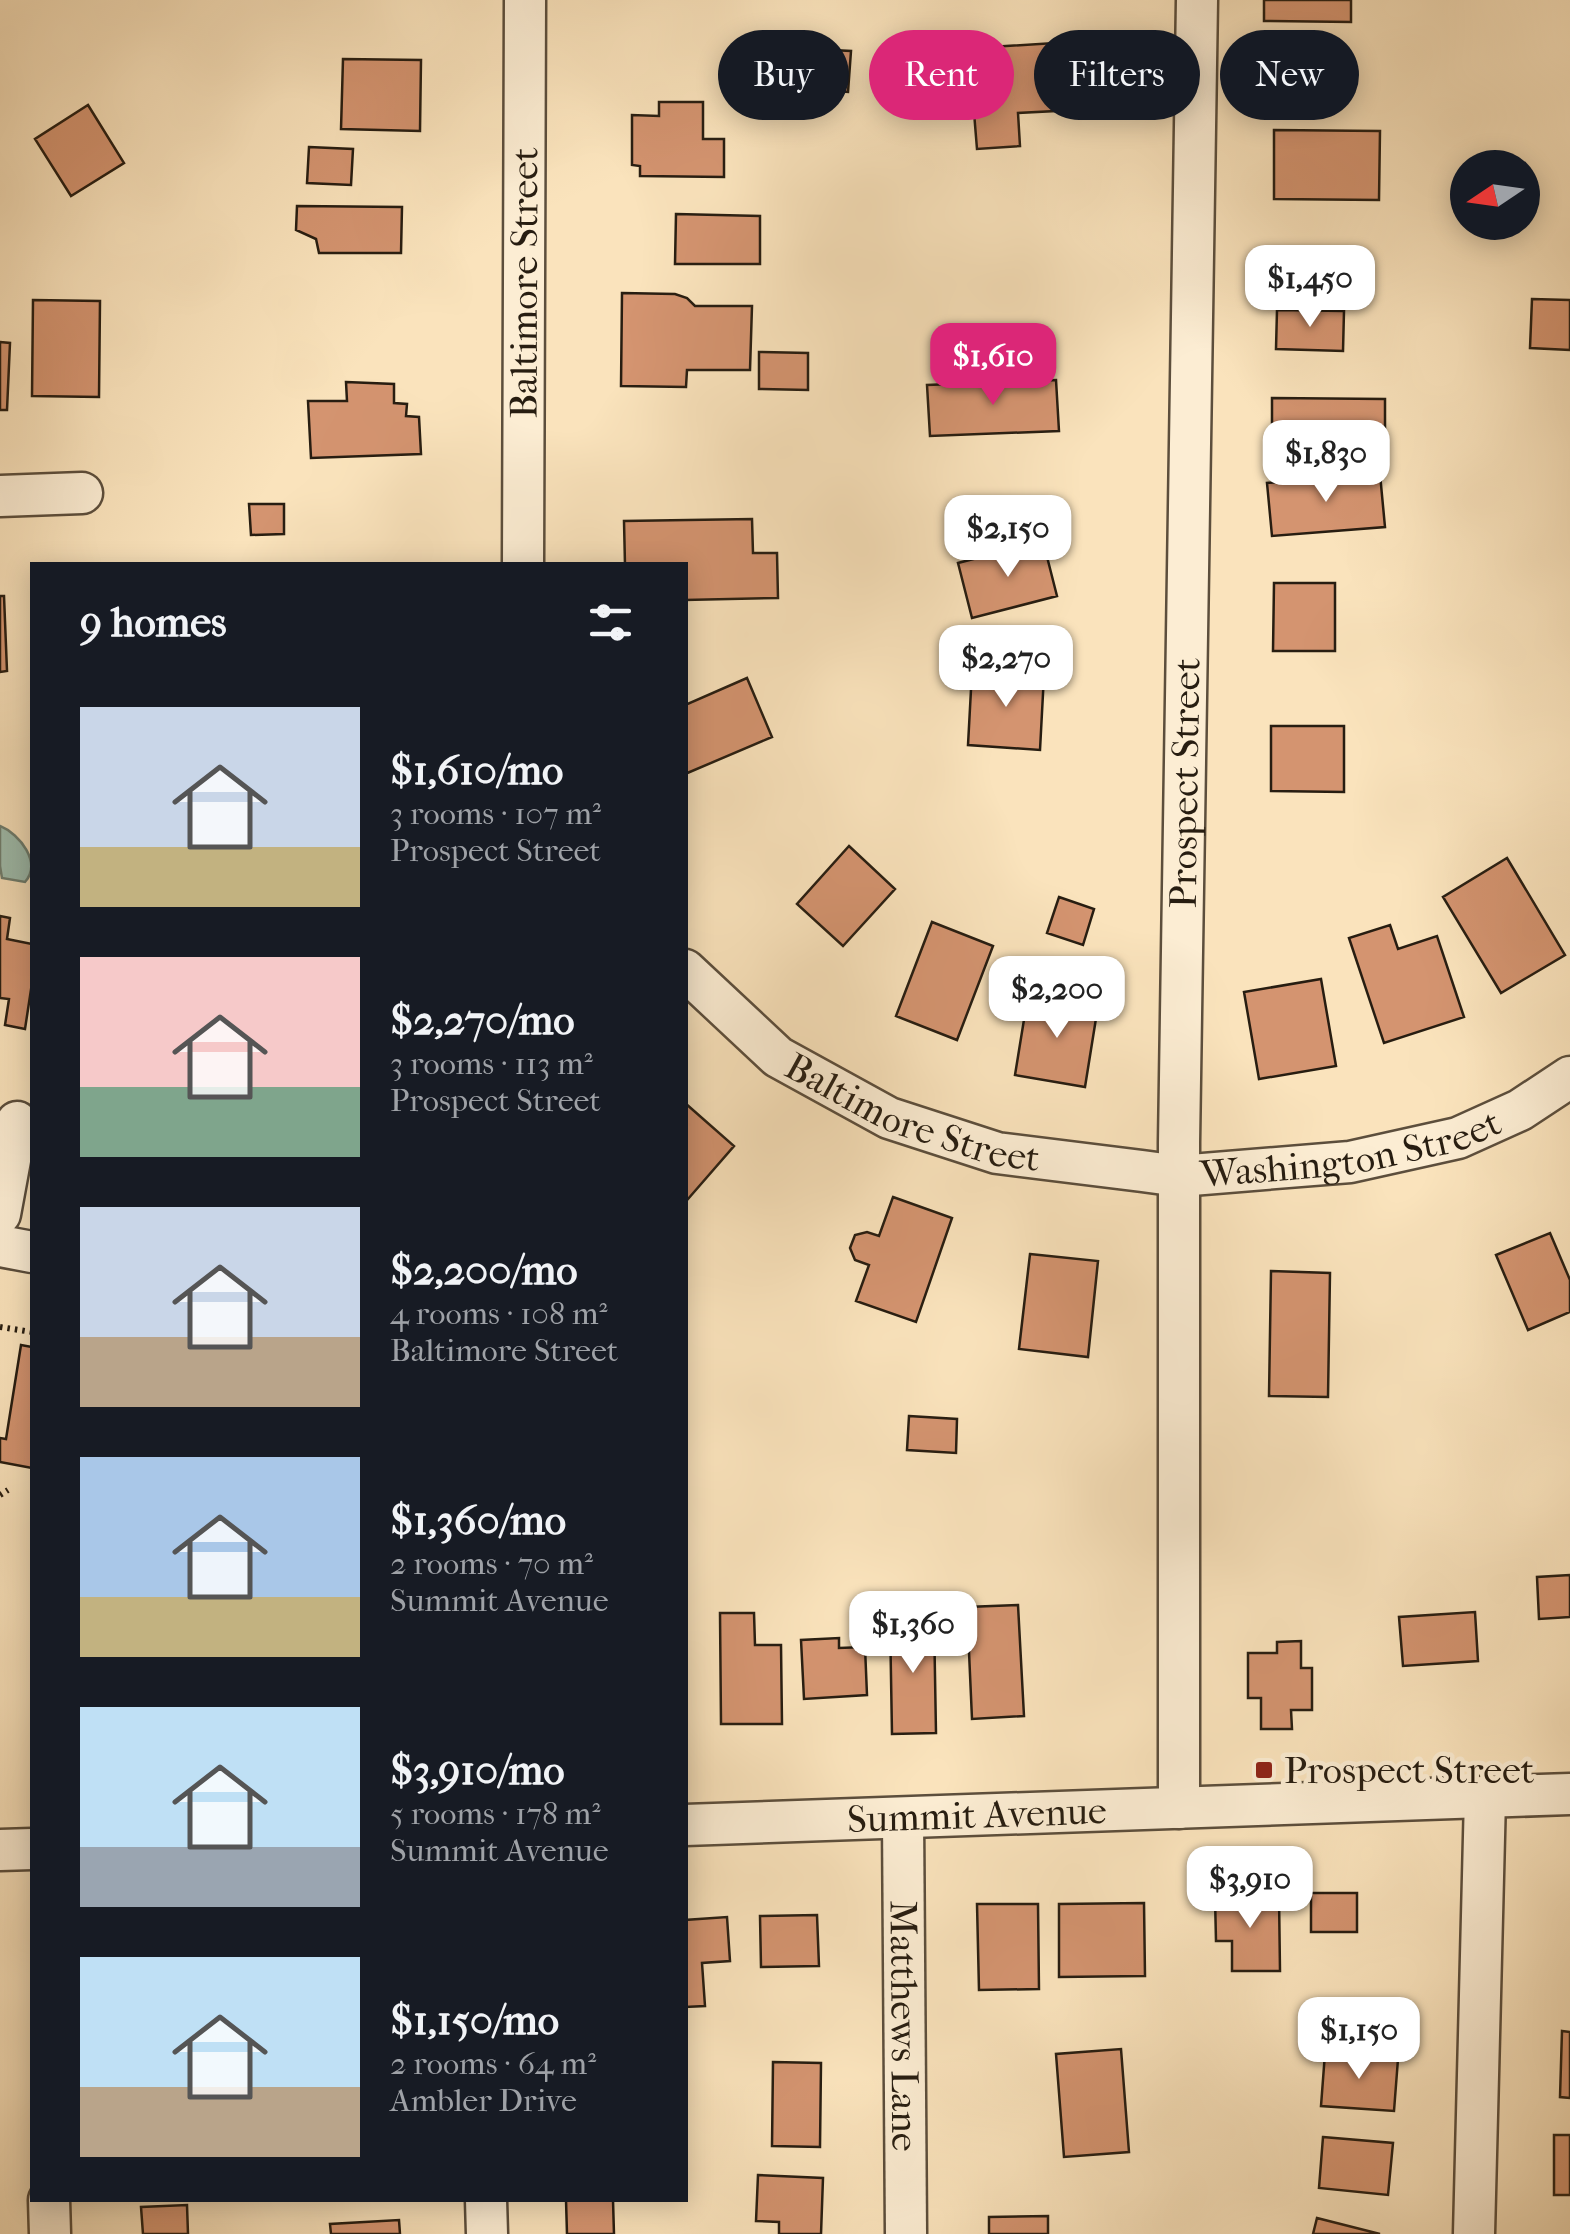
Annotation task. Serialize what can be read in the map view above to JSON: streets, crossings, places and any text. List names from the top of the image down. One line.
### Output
{"streets":{"street":["Baltimore Street","Prospect Street","Washington Street","Summit Avenue","Matthews Lane"]},"crossings":[["Baltimore Street","Prospect Street"],["Baltimore Street","Washington Street"],["Prospect Street","Washington Street"],["Prospect Street","Summit Avenue"],["Summit Avenue","Matthews Lane"]],"places":{"transit":["Prospect Street"]},"north":"left","page":{"chip":["Buy","Rent","Filters","New"],"price":["$1,450","$1,610","$1,830","$2,150","$2,270","$2,200","$1,360","$3,910","$1,150"],"heading":"9 homes","list":[{"name":"$1,610/mo","note":"3 rooms · 107 m² · Prospect Street"},{"name":"$2,270/mo","note":"3 rooms · 113 m² · Prospect Street"},{"name":"$2,200/mo","note":"4 rooms · 108 m² · Baltimore Street"},{"name":"$1,360/mo","note":"2 rooms · 70 m² · Summit Avenue"},{"name":"$3,910/mo","note":"5 rooms · 178 m² · Summit Avenue"},{"name":"$1,150/mo","note":"2 rooms · 64 m² · Ambler Drive"}]}}
